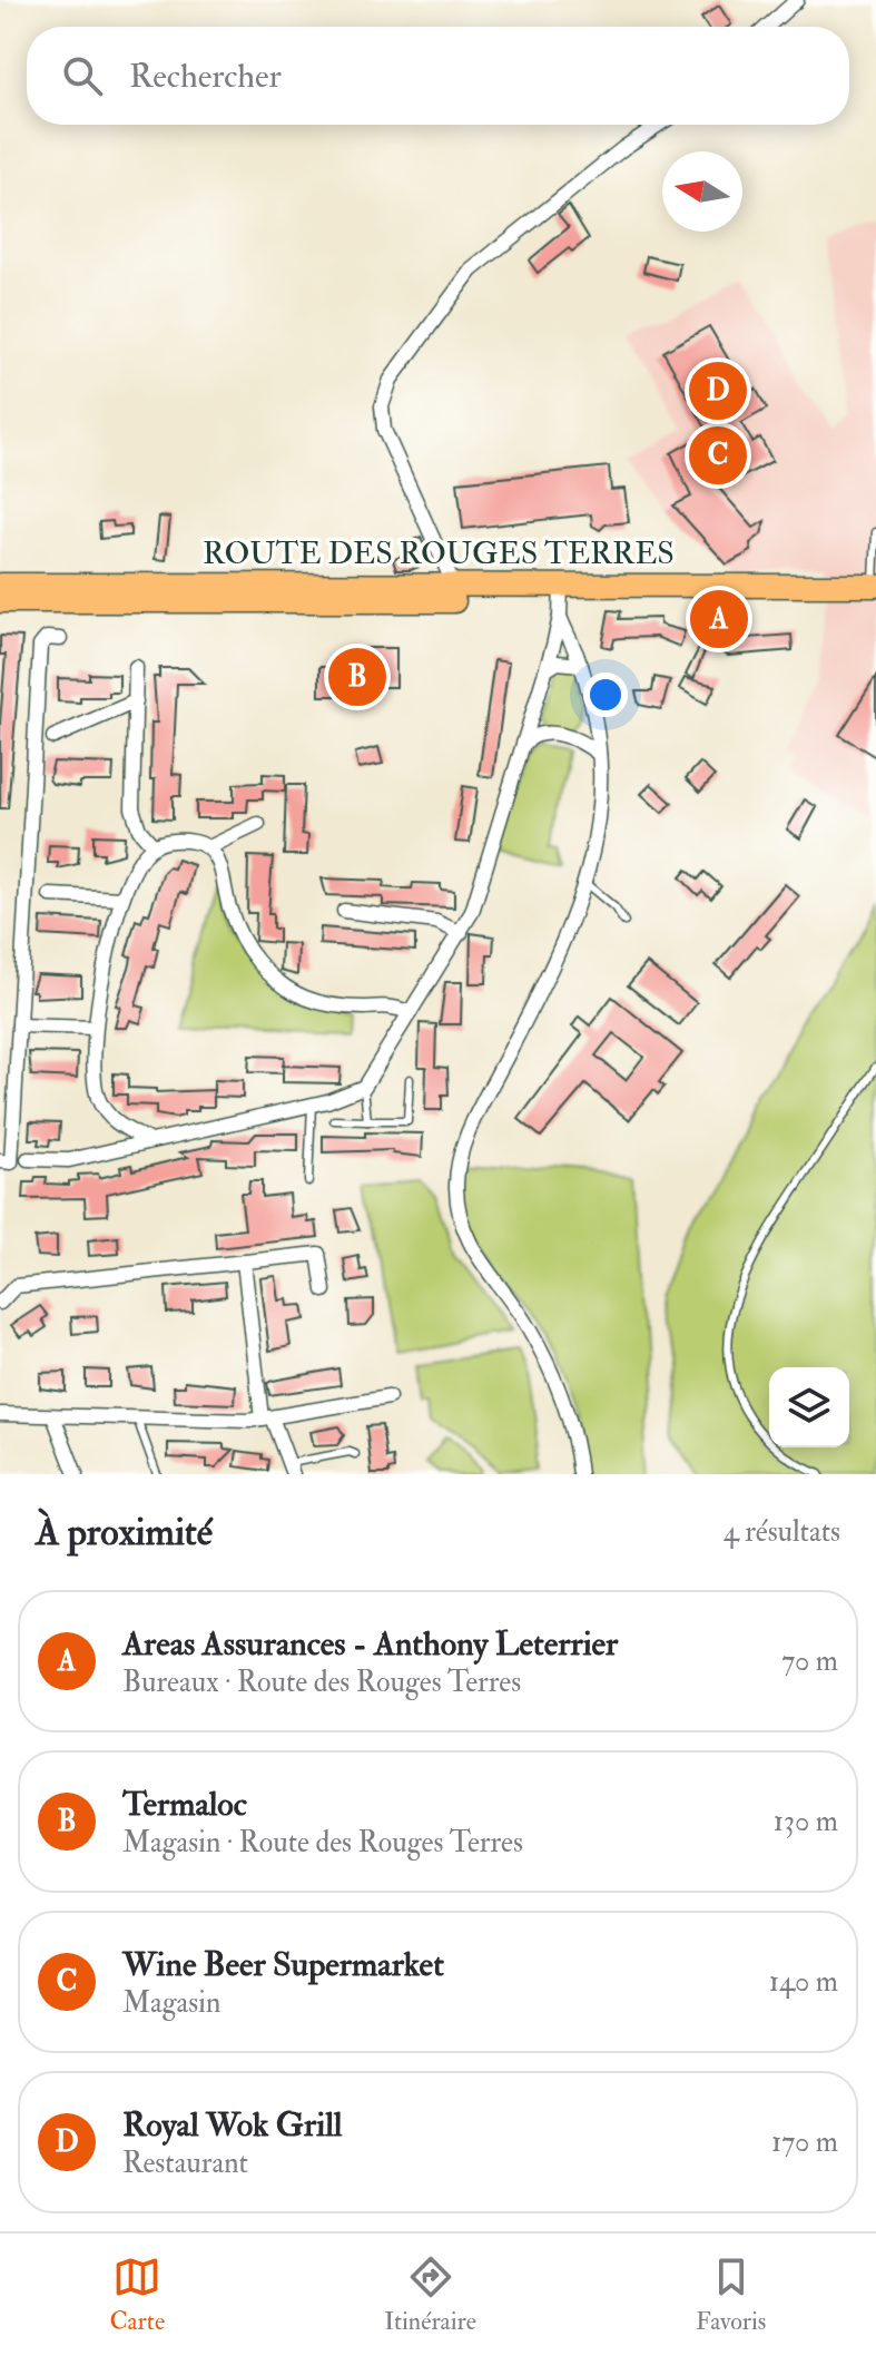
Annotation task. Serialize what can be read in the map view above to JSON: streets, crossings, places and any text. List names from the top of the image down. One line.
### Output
{"streets":{"main road":["ROUTE DES ROUGES TERRES"]},"north":"left","page":{"search":"Rechercher","pins":["D","C","A","B"],"heading":["À proximité","4 résultats"],"list":[{"mark":"A","name":"Areas Assurances - Anthony Leterrier","note":"Bureaux · Route des Rouges Terres","value":"70 m"},{"mark":"B","name":"Termaloc","note":"Magasin · Route des Rouges Terres","value":"130 m"},{"mark":"C","name":"Wine Beer Supermarket","note":"Magasin","value":"140 m"},{"mark":"D","name":"Royal Wok Grill","note":"Restaurant","value":"170 m"}],"nav":["Carte","Itinéraire","Favoris"]}}
